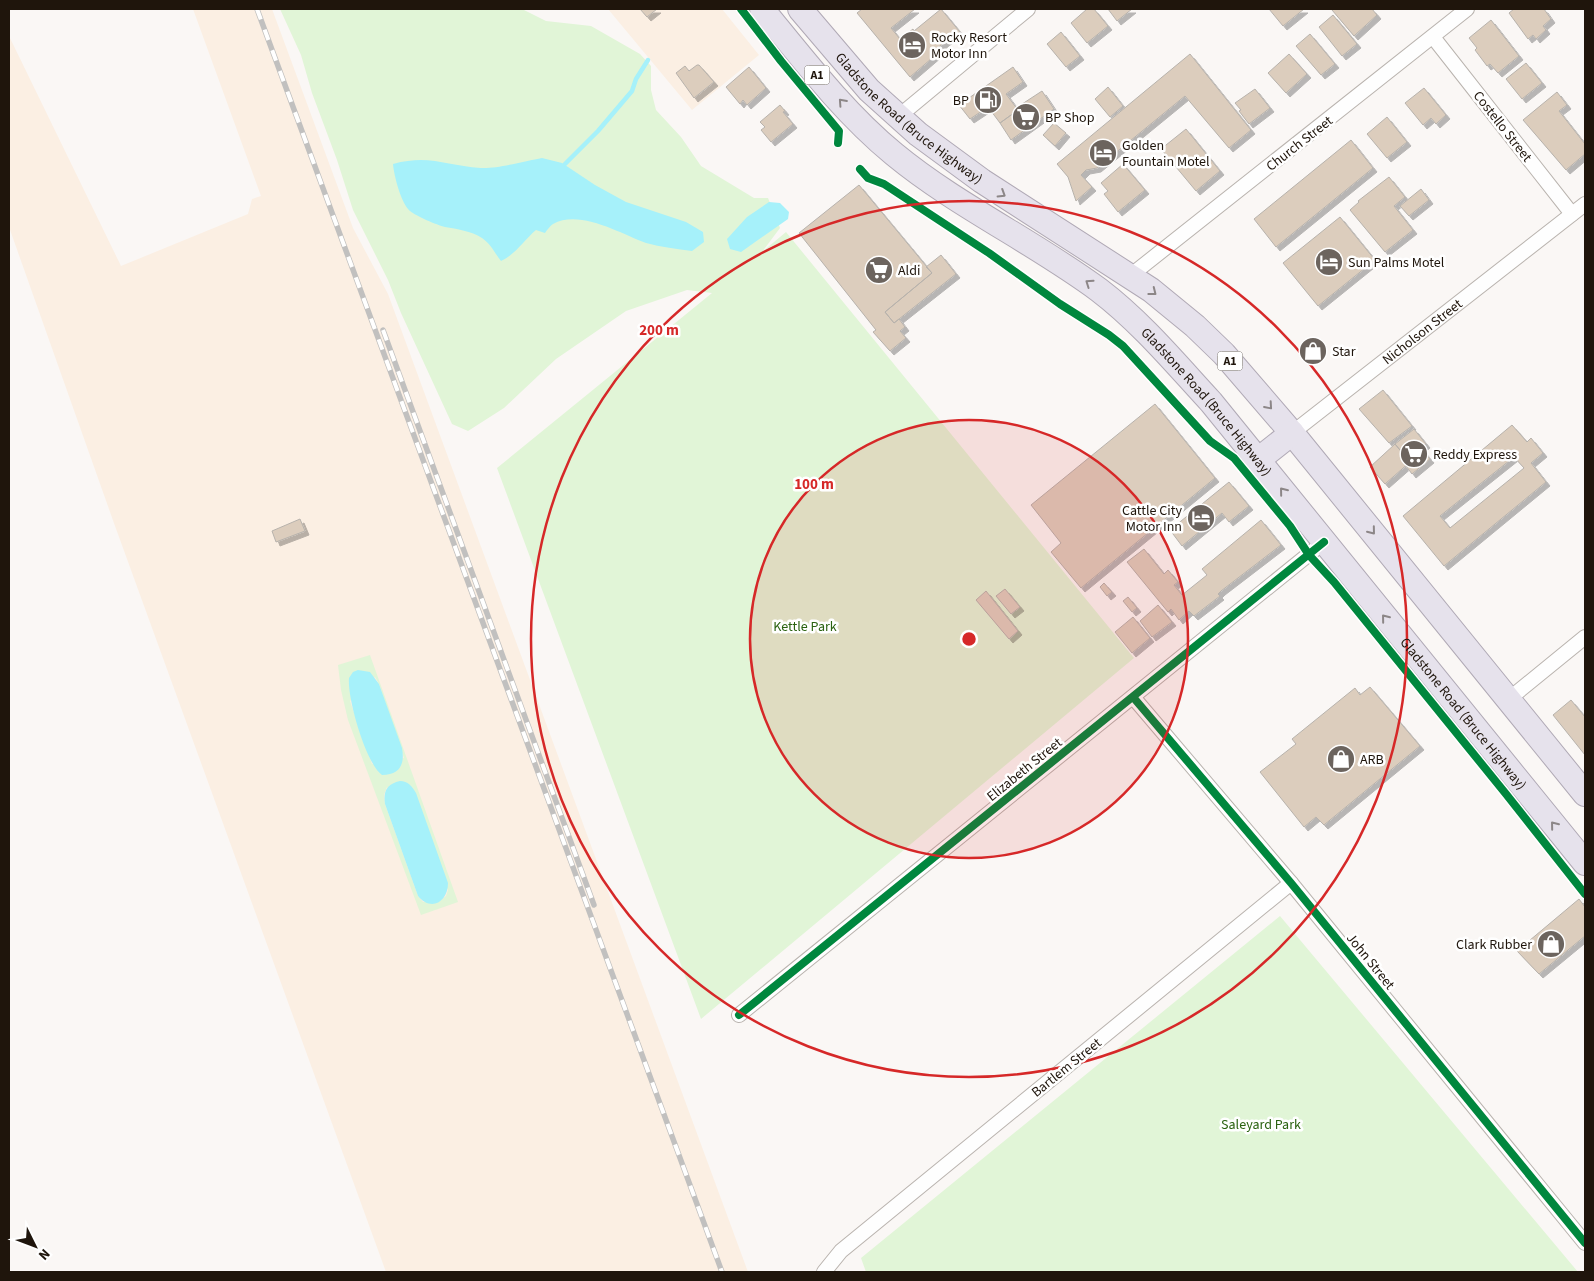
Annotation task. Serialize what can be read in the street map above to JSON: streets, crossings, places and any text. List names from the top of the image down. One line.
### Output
{"streets":{"highway":["A1","Gladstone Road (Bruce Highway)","Nicholson Street"],"street":["Costello Street","Church Street","Elizabeth Street","John Street","Bartlem Street"]},"crossings":[["Gladstone Road (Bruce Highway)","Church Street"],["Gladstone Road (Bruce Highway)","Nicholson Street"],["Gladstone Road (Bruce Highway)","Elizabeth Street"],["Costello Street","Church Street"],["Costello Street","Nicholson Street"],["Elizabeth Street","John Street"],["John Street","Bartlem Street"]],"parks":["Kettle Park","Saleyard Park"],"places":{"hotel":["Rocky Resort Motor Inn","Golden Fountain Motel","Sun Palms Motel","Cattle City Motor Inn"],"fuel station":["BP"],"supermarket":["BP Shop","Aldi","Reddy Express"],"shop":["Star","ARB","Clark Rubber"]},"north":"bottom right","rings":["200 m","100 m"]}
